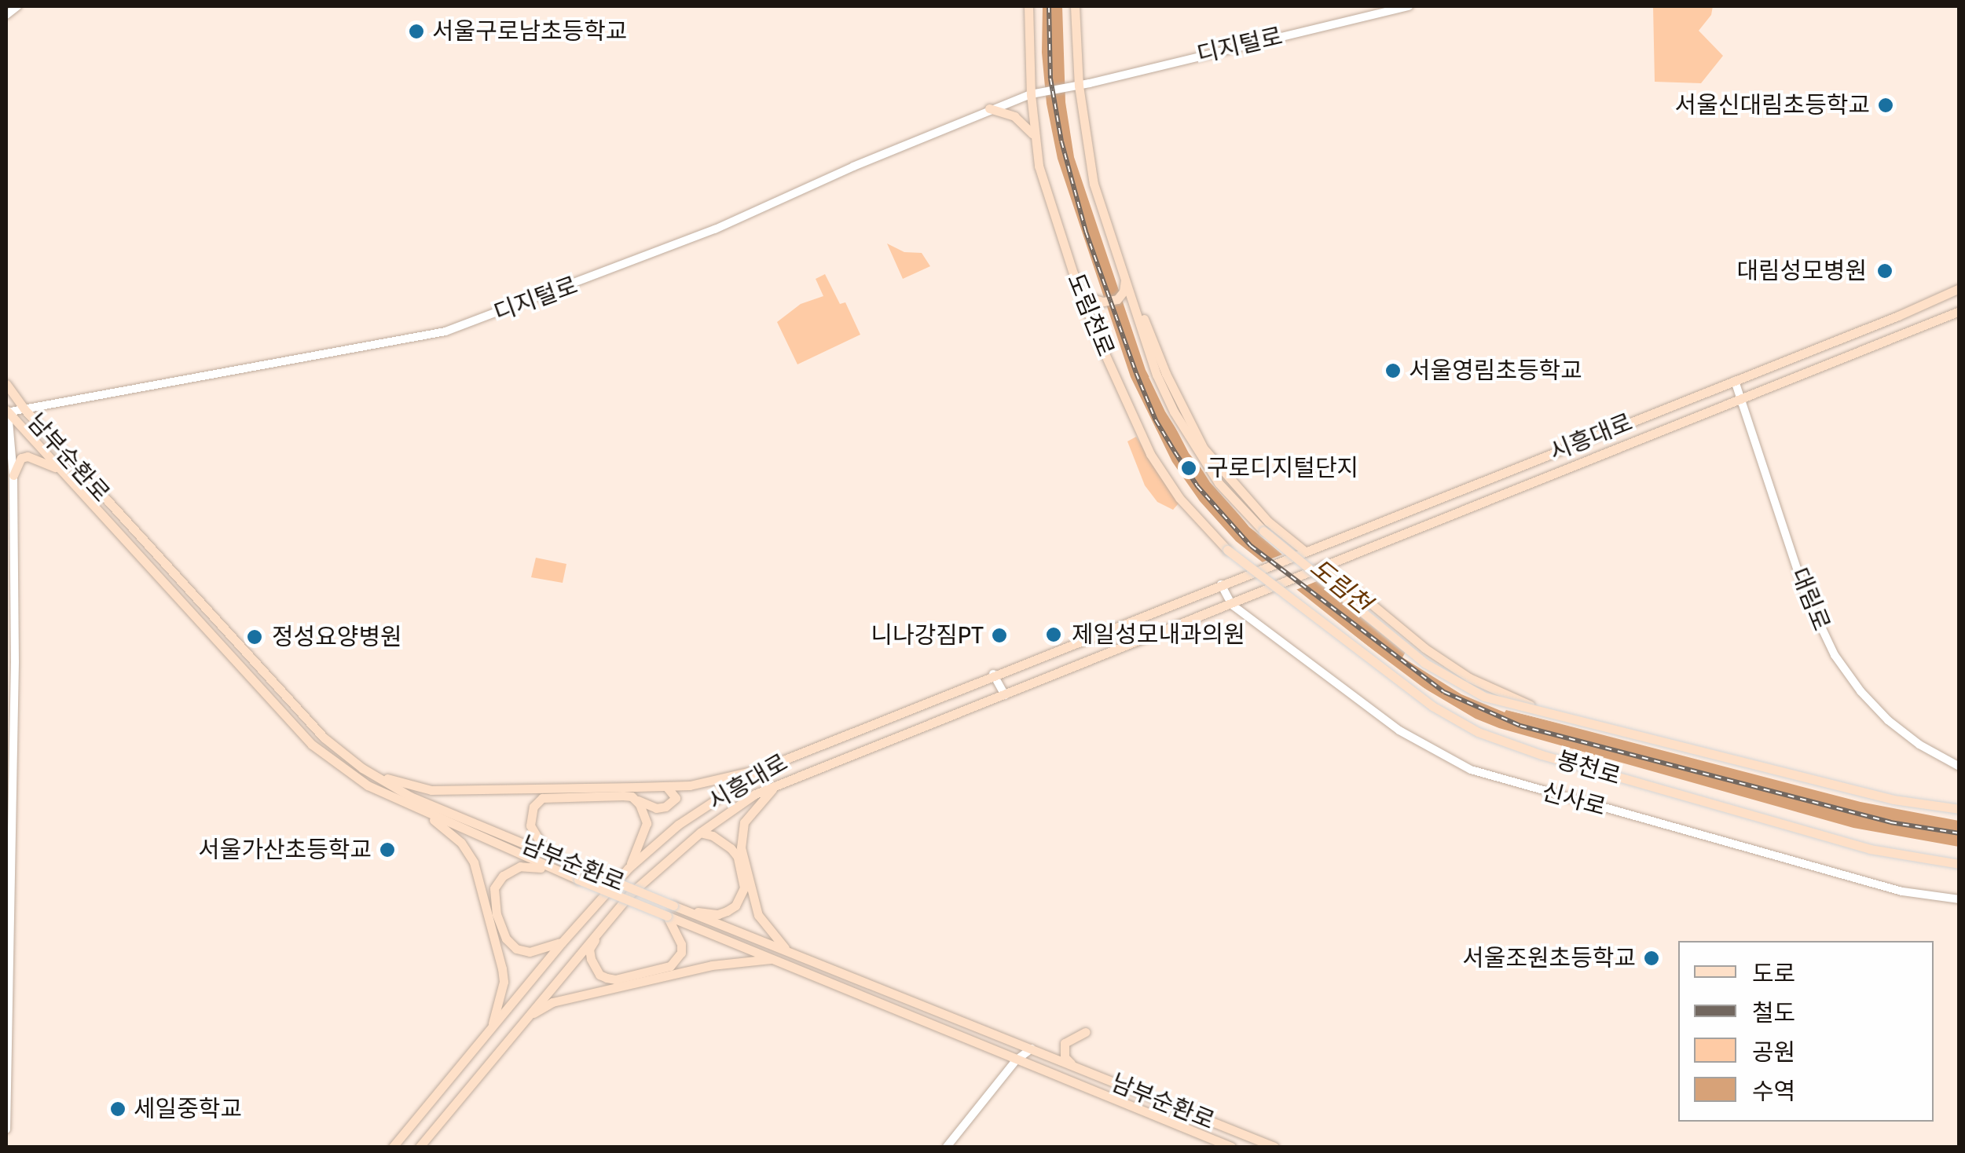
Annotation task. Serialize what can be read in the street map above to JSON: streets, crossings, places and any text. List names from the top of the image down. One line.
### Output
{"streets":{"main road":["디지털로","도림천로","시흥대로","남부순환로","대림로","봉천로","신사로"]},"crossings":[["디지털로","도림천로"],["디지털로","남부순환로"],["도림천로","시흥대로"],["도림천로","봉천로"],["시흥대로","대림로"],["시흥대로","봉천로"],["시흥대로","신사로"]],"water":["도림천"],"places":["서울구로남초등학교","서울신대림초등학교","대림성모병원","서울영림초등학교","구로디지털단지","제일성모내과의원","니나강짐PT","정성요양병원","서울가산초등학교","서울조원초등학교","세일중학교"],"legend":["도로","철도","공원","수역"]}
